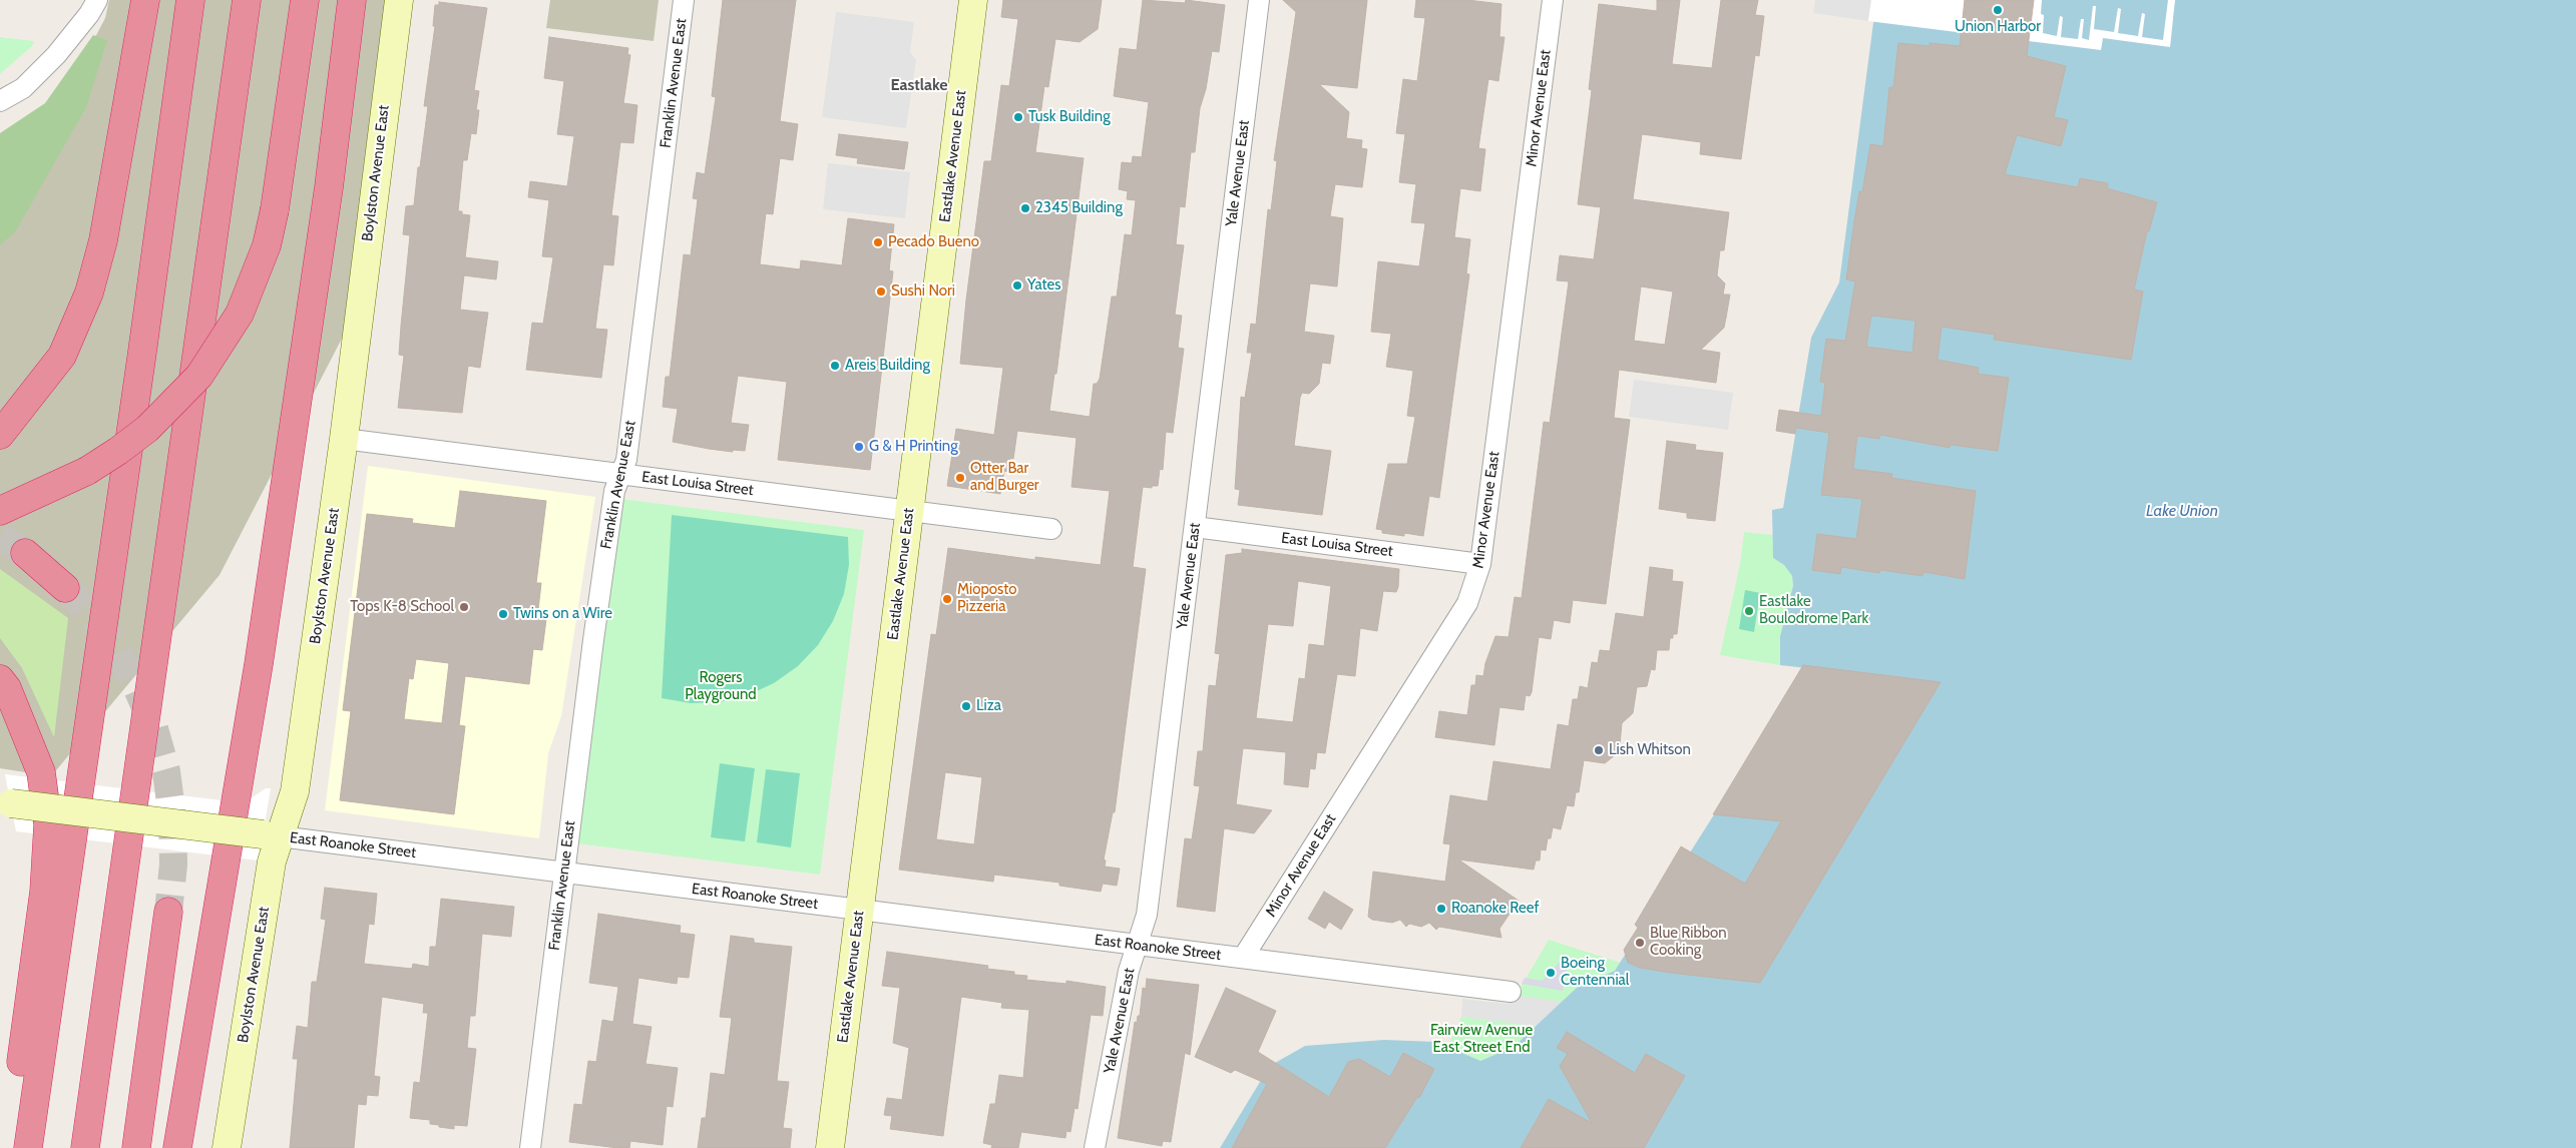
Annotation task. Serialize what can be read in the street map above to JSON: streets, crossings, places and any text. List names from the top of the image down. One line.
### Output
{"streets":{"main road":["Eastlake Avenue East","Boylston Avenue East","East Roanoke Street"],"street":["Franklin Avenue East","Minor Avenue East","Yale Avenue East","East Louisa Street"]},"crossings":[["Franklin Avenue East","East Louisa Street"],["Franklin Avenue East","East Roanoke Street"],["Minor Avenue East","East Louisa Street"],["Minor Avenue East","East Roanoke Street"],["Eastlake Avenue East","East Louisa Street"],["Eastlake Avenue East","East Roanoke Street"],["Boylston Avenue East","East Louisa Street"],["Boylston Avenue East","East Roanoke Street"],["Yale Avenue East","East Louisa Street"],["Yale Avenue East","East Roanoke Street"]],"districts":["Eastlake"],"water":["Lake Union"],"parks":["Rogers Playground","Fairview Avenue East Street End"],"places":["Union Harbor","Tusk Building","2345 Building","Pecado Bueno","Yates","Sushi Nori","Areis Building","G & H Printing","Otter Bar and Burger","Mioposto Pizzeria","Tops K-8 School","Eastlake Boulodrome Park","Twins on a Wire","Liza","Lish Whitson","Roanoke Reef","Blue Ribbon Cooking","Boeing Centennial"]}
